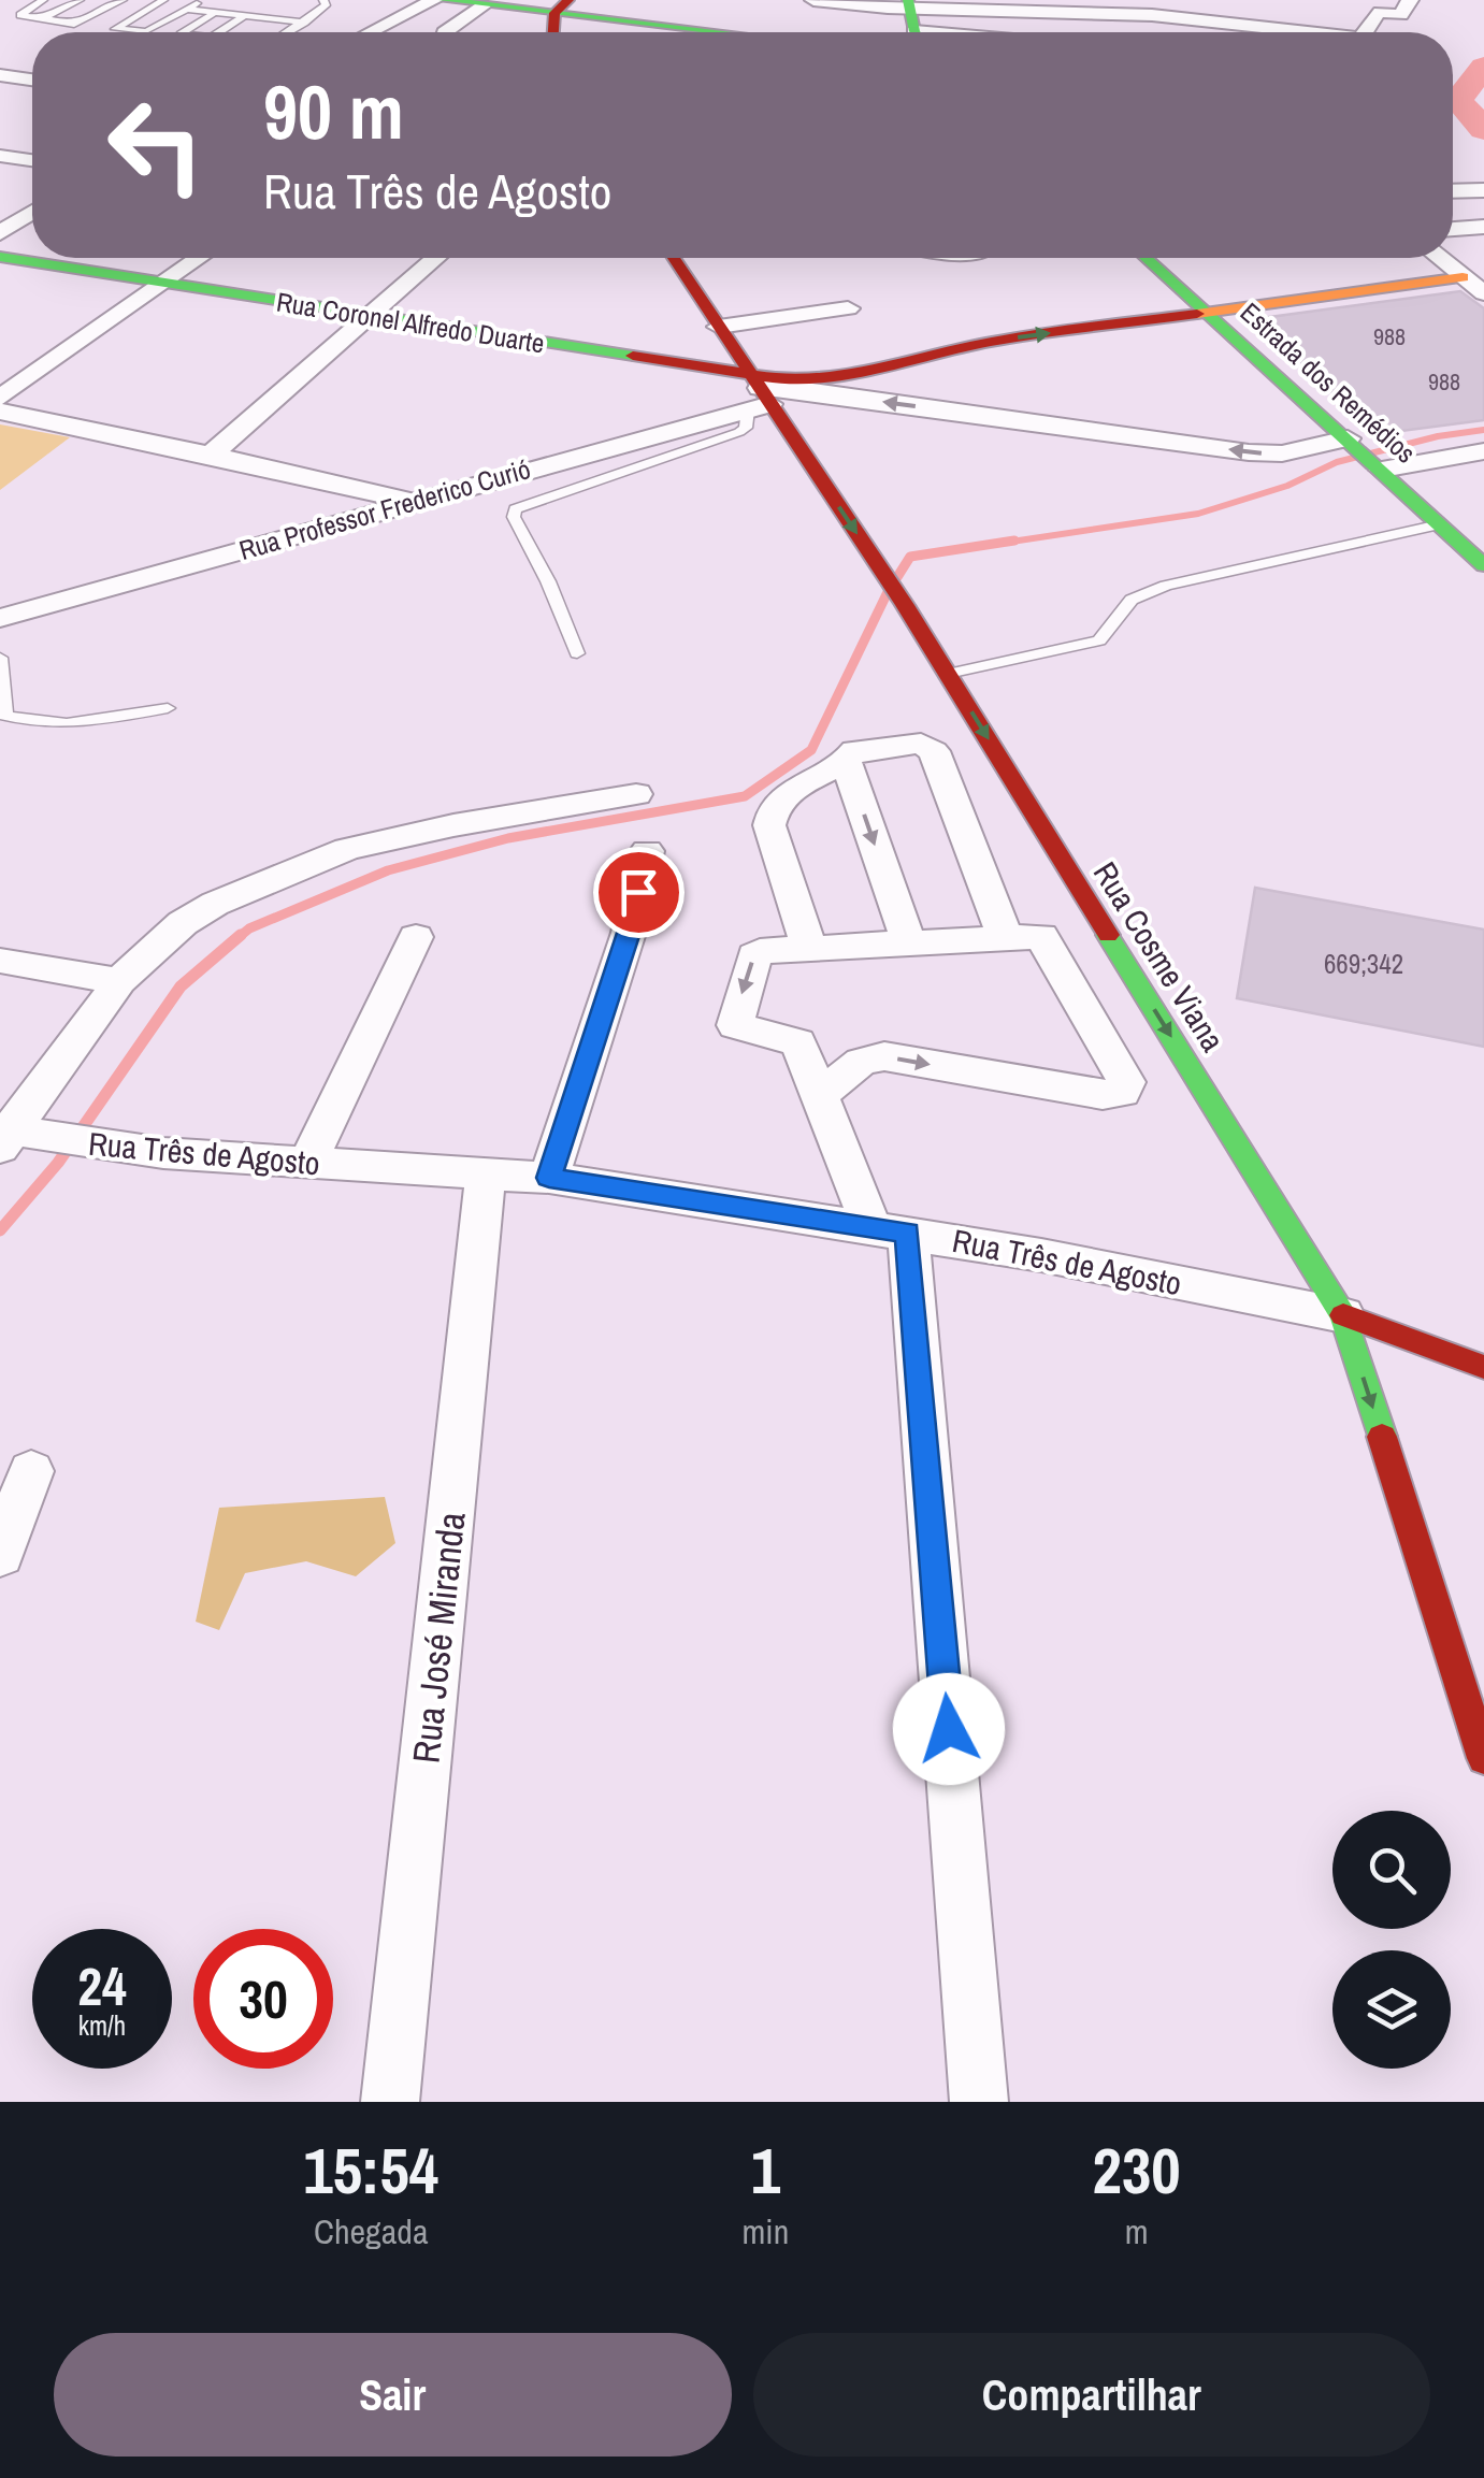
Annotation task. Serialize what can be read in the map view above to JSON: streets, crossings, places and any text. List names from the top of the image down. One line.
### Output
{"streets":{"main road":["Rua Coronel Alfredo Duarte","Estrada dos Remédios","Rua Professor Frederico Curió","Rua Cosme Viana","Rua Três de Agosto"],"street":["Rua José Miranda"]},"crossings":[["Rua Coronel Alfredo Duarte","Rua Professor Frederico Curió"],["Rua Coronel Alfredo Duarte","Rua Cosme Viana"],["Estrada dos Remédios","Rua Professor Frederico Curió"],["Rua Professor Frederico Curió","Rua Cosme Viana"],["Rua Cosme Viana","Rua Três de Agosto"],["Rua Três de Agosto","Rua José Miranda"]],"one_way":["Rua Cosme Viana"],"house_numbers":["988","988","669;342"],"page":{"turn":["90 m","Rua Três de Agosto"],"speed":"24 km/h","limit":"30","eta":["15:54","Chegada","1","min","230","m"],"buttons":["Sair","Compartilhar"]}}
